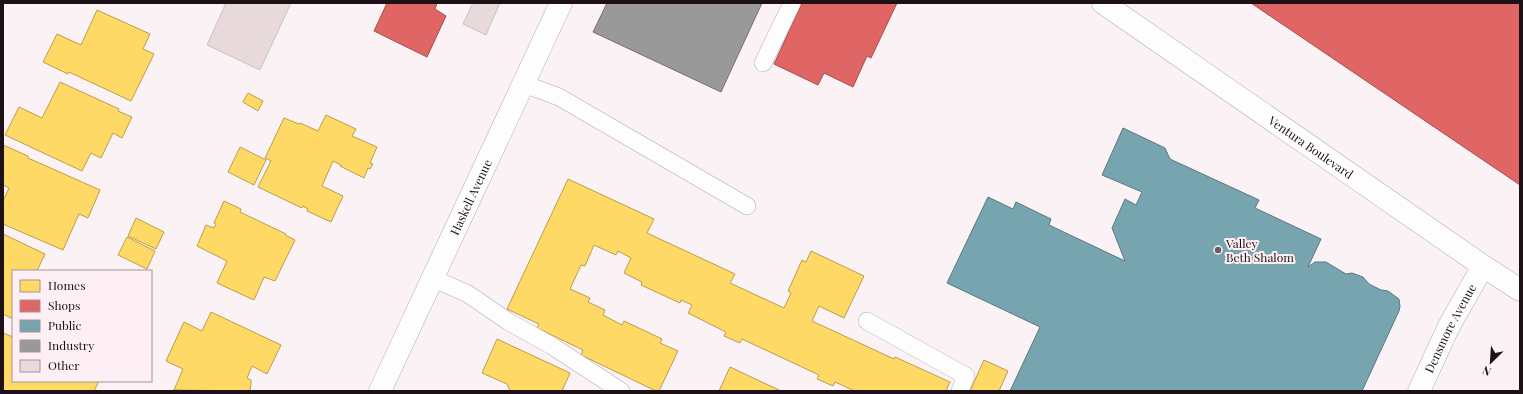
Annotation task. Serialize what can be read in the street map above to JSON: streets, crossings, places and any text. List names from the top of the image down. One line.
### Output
{"streets":{"street":["Ventura Boulevard","Haskell Avenue","Densmore Avenue"]},"crossings":[["Ventura Boulevard","Densmore Avenue"]],"places":["Valley Beth Shalom"],"legend":["Homes","Shops","Public","Industry","Other"],"north":"bottom left"}
